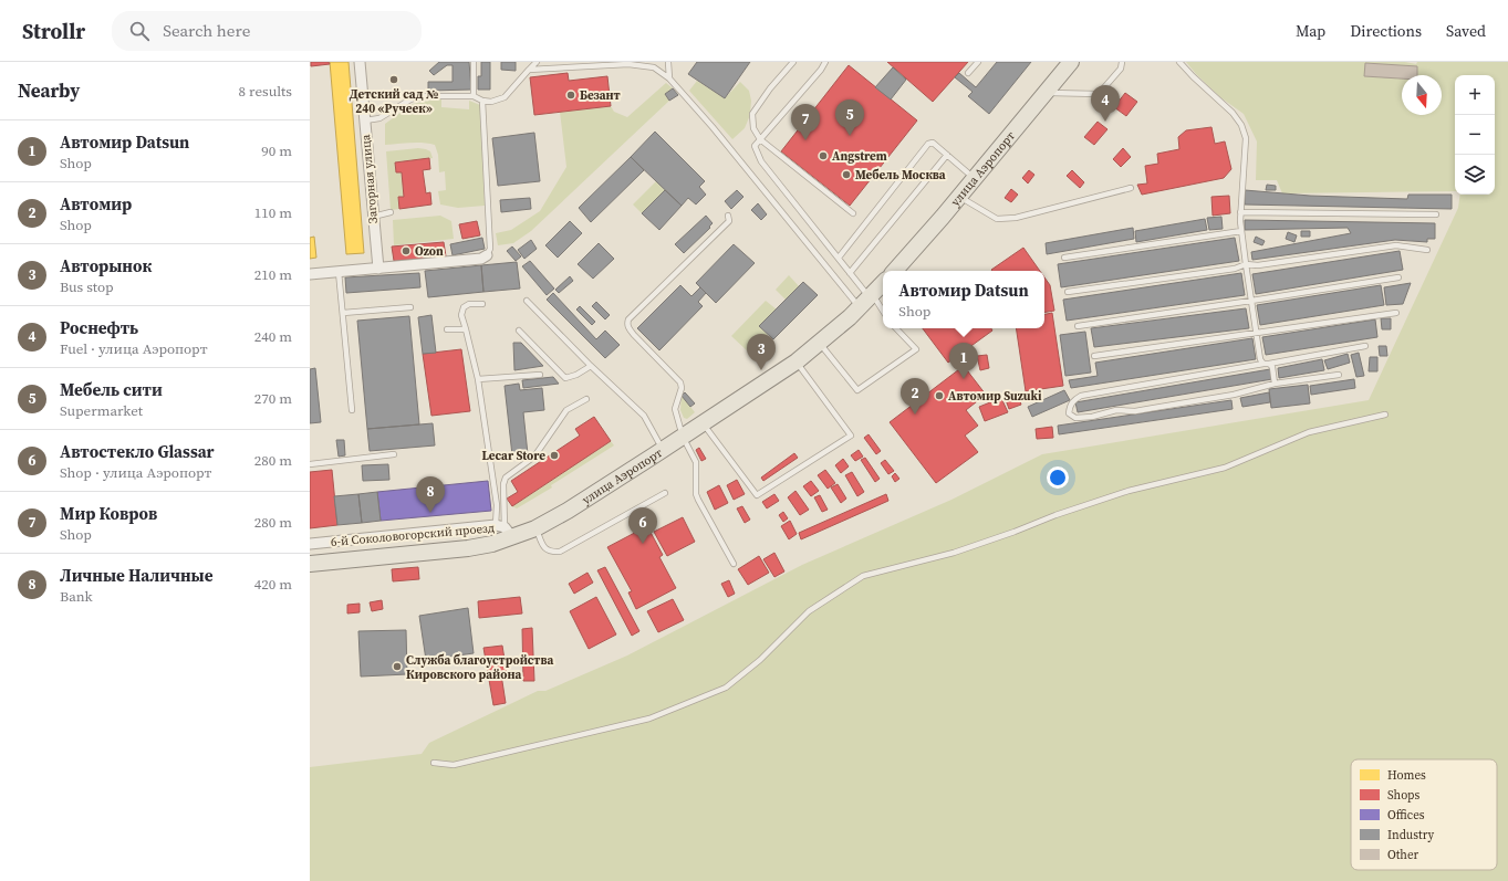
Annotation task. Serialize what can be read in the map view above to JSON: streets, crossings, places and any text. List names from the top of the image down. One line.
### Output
{"streets":{"main road":["улица Аэропорт"],"street":["Загорная улица","6-й Соколовогорский проезд"]},"crossings":[["улица Аэропорт","6-й Соколовогорский проезд"]],"places":["Детский сад № 240 «Ручеек»","Безант","Angstrem","Мебель Москва","Ozon","Автомир Suzuki","Lecar Store","Служба благоустройства Кировского района"],"legend":["Homes","Shops","Offices","Industry","Other"],"north":"bottom","page":{"header":"Strollr","search":"Search here","nav":["Map","Directions","Saved"],"heading":["Nearby","8 results"],"map_buttons":["+","−"],"pins":["4","5","7","3","1","2","8","6"],"list":[{"mark":"1","name":"Автомир Datsun","note":"Shop","value":"90 m"},{"mark":"2","name":"Автомир","note":"Shop","value":"110 m"},{"mark":"3","name":"Авторынок","note":"Bus stop","value":"210 m"},{"mark":"4","name":"Роснефть","note":"Fuel · улица Аэропорт","value":"240 m"},{"mark":"5","name":"Мебель сити","note":"Supermarket","value":"270 m"},{"mark":"6","name":"Автостекло Glassar","note":"Shop · улица Аэропорт","value":"280 m"},{"mark":"7","name":"Мир Ковров","note":"Shop","value":"280 m"},{"mark":"8","name":"Личные Наличные","note":"Bank","value":"420 m"}],"popup":["Автомир Datsun","Shop"]}}
